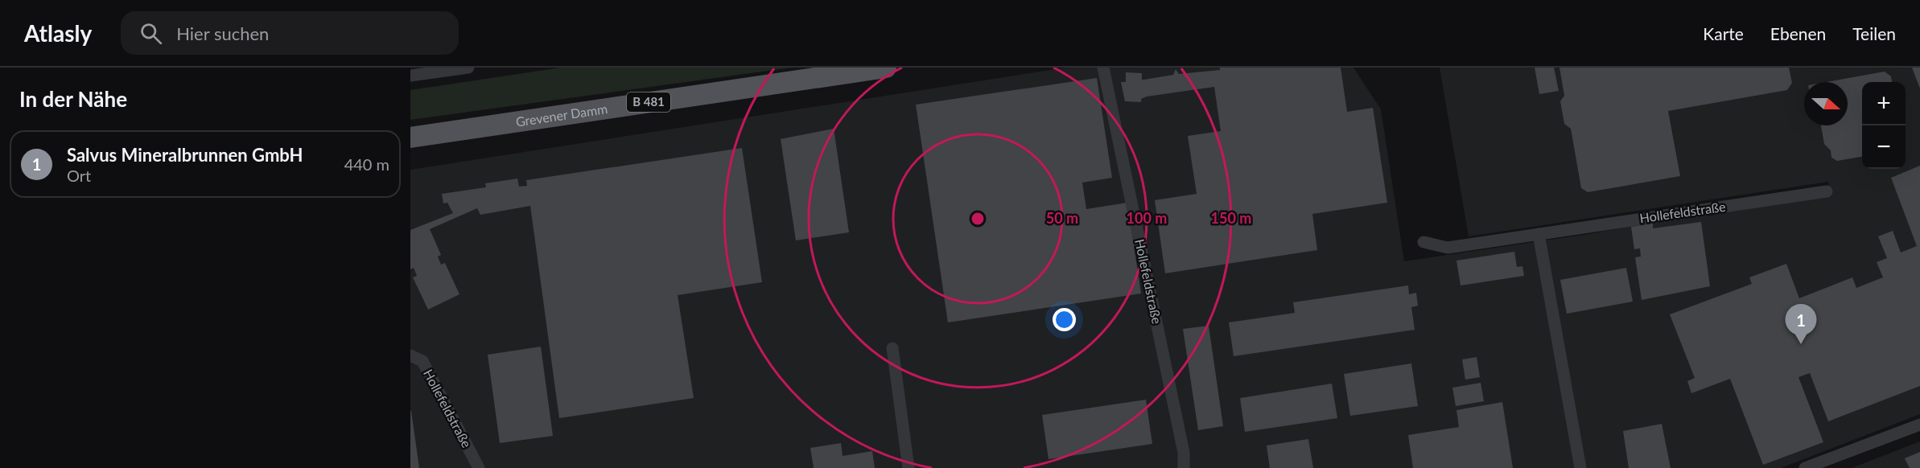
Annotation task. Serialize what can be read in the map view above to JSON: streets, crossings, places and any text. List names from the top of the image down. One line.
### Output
{"streets":{"main road":["B 481","Grevener Damm"],"street":["Hollefeldstraße"]},"north":"right","page":{"header":"Atlasly","search":"Hier suchen","nav":["Karte","Ebenen","Teilen"],"heading":"In der Nähe","map_buttons":["+","−"],"list":[{"mark":"1","name":"Salvus Mineralbrunnen GmbH","note":"Ort","value":"440 m"}],"pins":"1"},"rings":["50 m","100 m","150 m"]}
